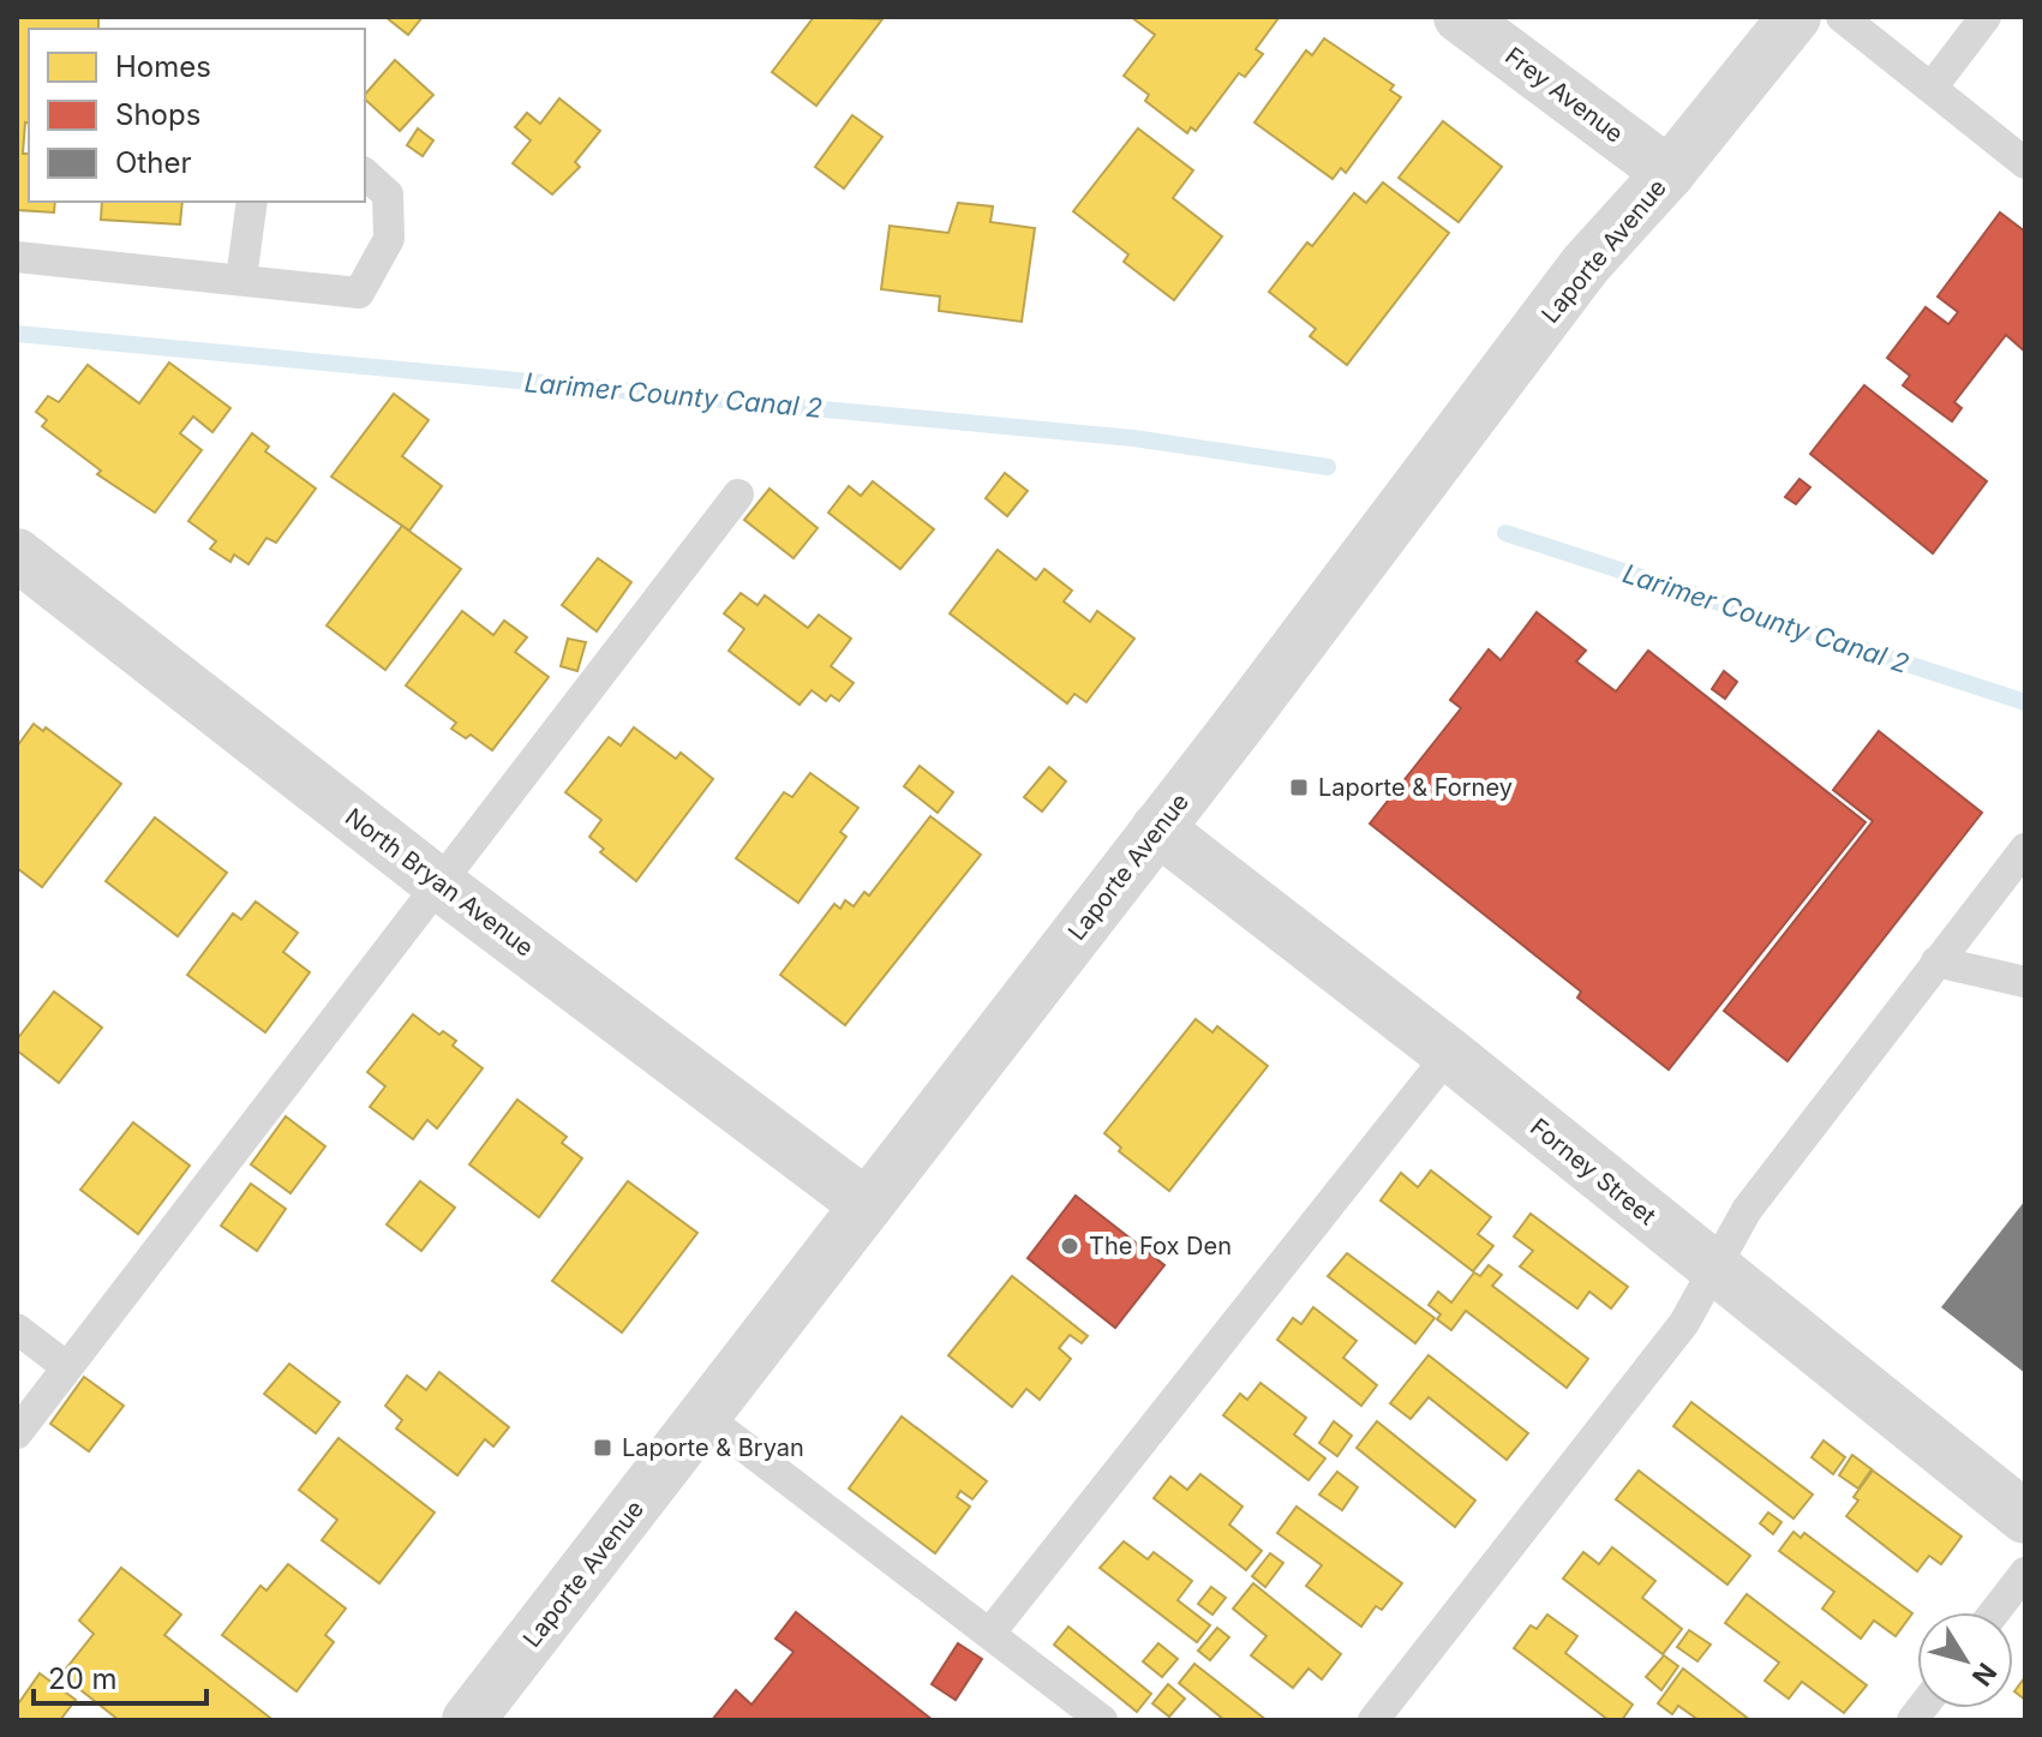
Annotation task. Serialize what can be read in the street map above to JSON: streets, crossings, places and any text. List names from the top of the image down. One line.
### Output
{"streets":{"street":["Frey Avenue","Laporte Avenue","North Bryan Avenue","Forney Street"]},"crossings":[["Frey Avenue","Laporte Avenue"],["Laporte Avenue","North Bryan Avenue"],["Laporte Avenue","Forney Street"]],"water":["Larimer County Canal 2"],"places":{"transit":["Laporte & Forney","Laporte & Bryan"],"other":["The Fox Den"]},"legend":["Homes","Shops","Other"],"scale_bar":"20 m","north":"bottom right"}
